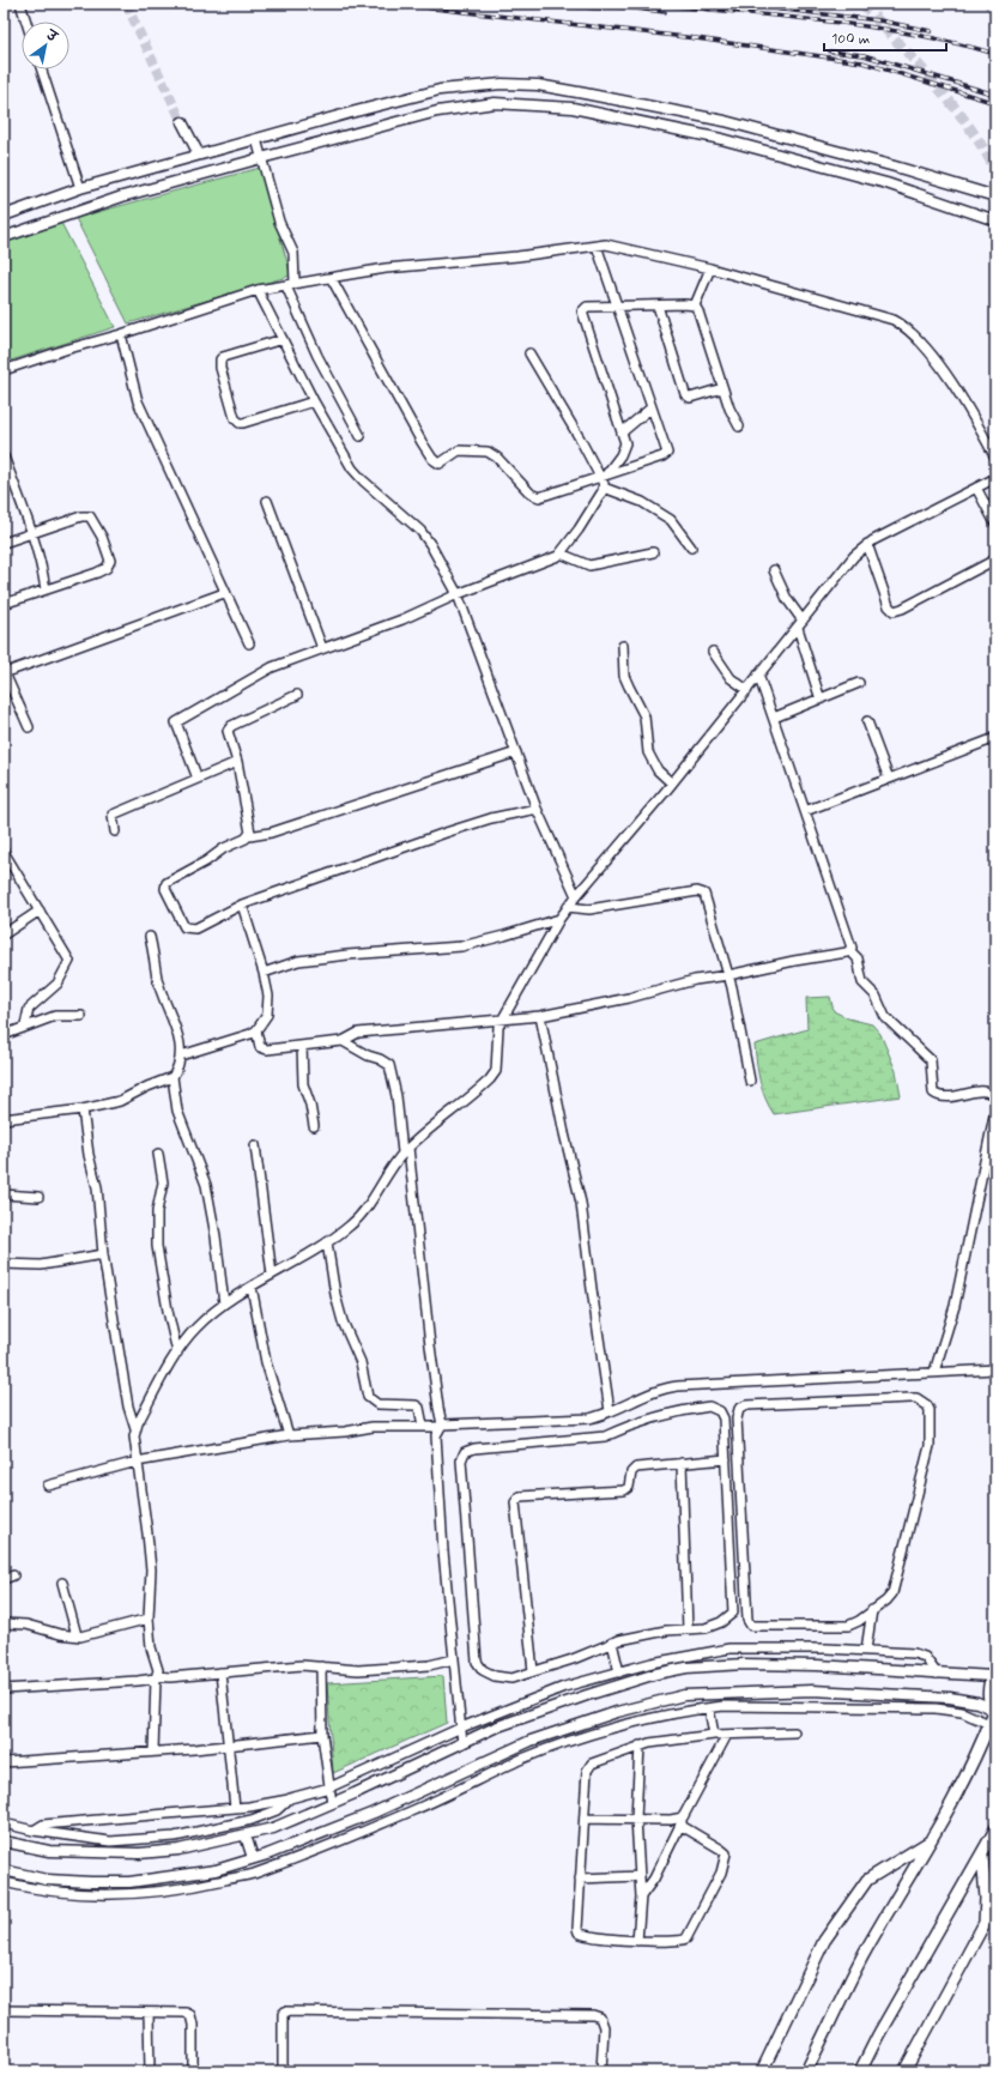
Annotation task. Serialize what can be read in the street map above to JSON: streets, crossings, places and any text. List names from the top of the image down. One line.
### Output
{"scale_bar":"100 m","north":"top right"}
